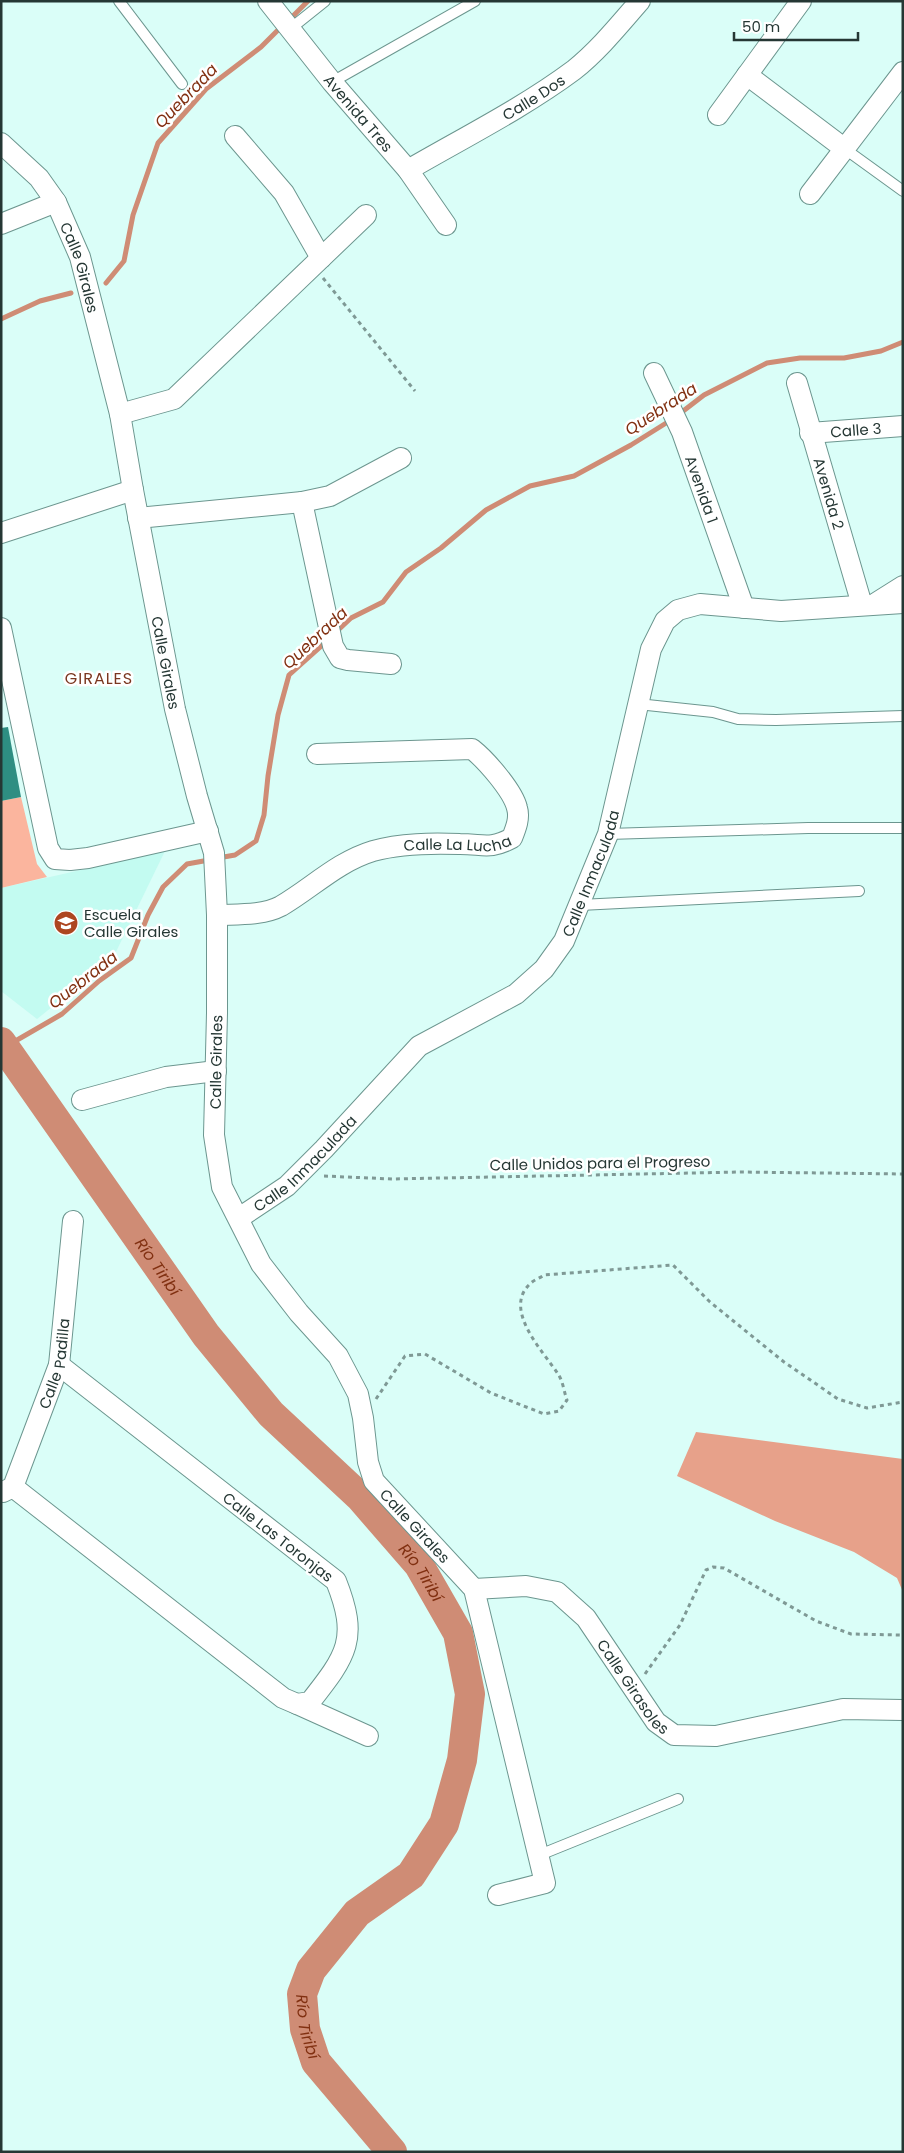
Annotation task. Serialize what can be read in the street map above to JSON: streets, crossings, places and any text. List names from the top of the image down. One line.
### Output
{"streets":{"street":["Calle Dos","Avenida Tres","Calle Girales","Calle 3","Avenida 1","Avenida 2","Calle La Lucha","Calle Inmaculada","Calle Padilla","Calle Las Toronjas","Calle Girasoles"],"path":["Calle Unidos para el Progreso"]},"crossings":[["Calle Dos","Avenida Tres"],["Calle Girales","Calle La Lucha"],["Calle Girales","Calle Inmaculada"],["Calle Girales","Calle Girasoles"],["Calle 3","Avenida 2"],["Avenida 1","Calle Inmaculada"],["Avenida 2","Calle Inmaculada"],["Calle Inmaculada","Calle Unidos para el Progreso"],["Calle Padilla","Calle Las Toronjas"]],"districts":["GIRALES"],"water":["Quebrada","Río Tiribí"],"places":{"school or university":["Escuela Calle Girales"]},"scale_bar":"50 m"}
